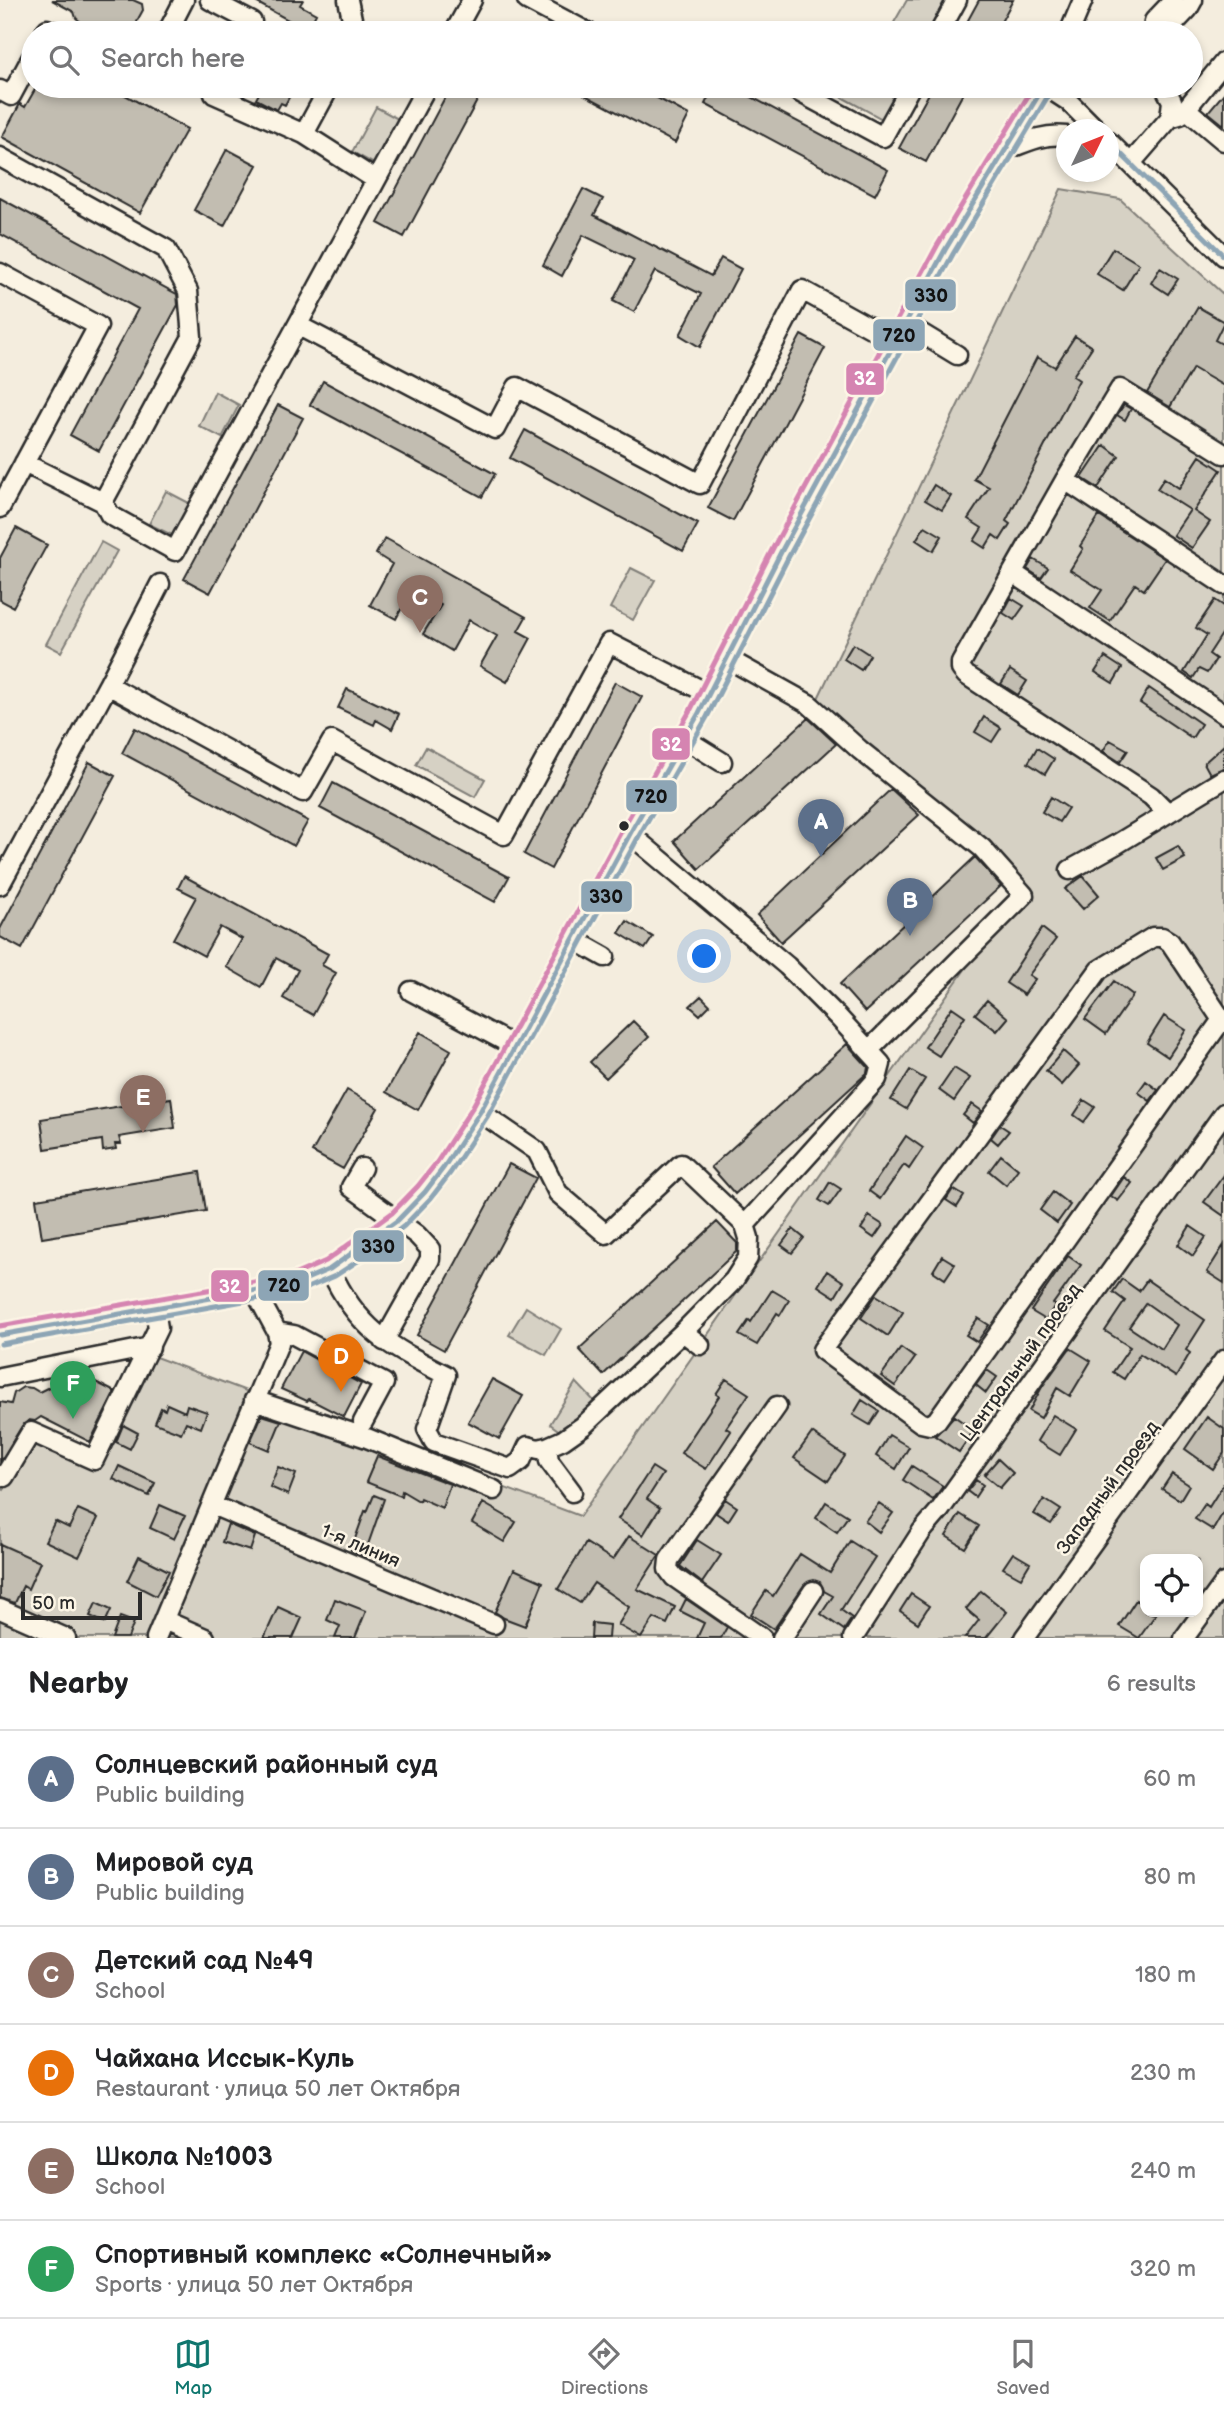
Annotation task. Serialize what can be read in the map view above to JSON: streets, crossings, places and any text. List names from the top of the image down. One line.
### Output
{"streets":{"street":["Центральный проезд","Западный проезд","1-я линия"]},"lines":["transit line 720","transit line 330","transit line 32"],"scale_bar":"50 m","north":"top right","page":{"search":"Search here","pins":["C","A","B","E","D","F"],"scale":"50 m","heading":["Nearby","6 results"],"list":[{"mark":"A","name":"Солнцевский районный суд","note":"Public building","value":"60 m"},{"mark":"B","name":"Мировой суд","note":"Public building","value":"80 m"},{"mark":"C","name":"Детский сад №49","note":"School","value":"180 m"},{"mark":"D","name":"Чайхана Иссык-Куль","note":"Restaurant · улица 50 лет Октября","value":"230 m"},{"mark":"E","name":"Школа №1003","note":"School","value":"240 m"},{"mark":"F","name":"Спортивный комплекс «Солнечный»","note":"Sports · улица 50 лет Октября","value":"320 m"}],"nav":["Map","Directions","Saved"]}}
